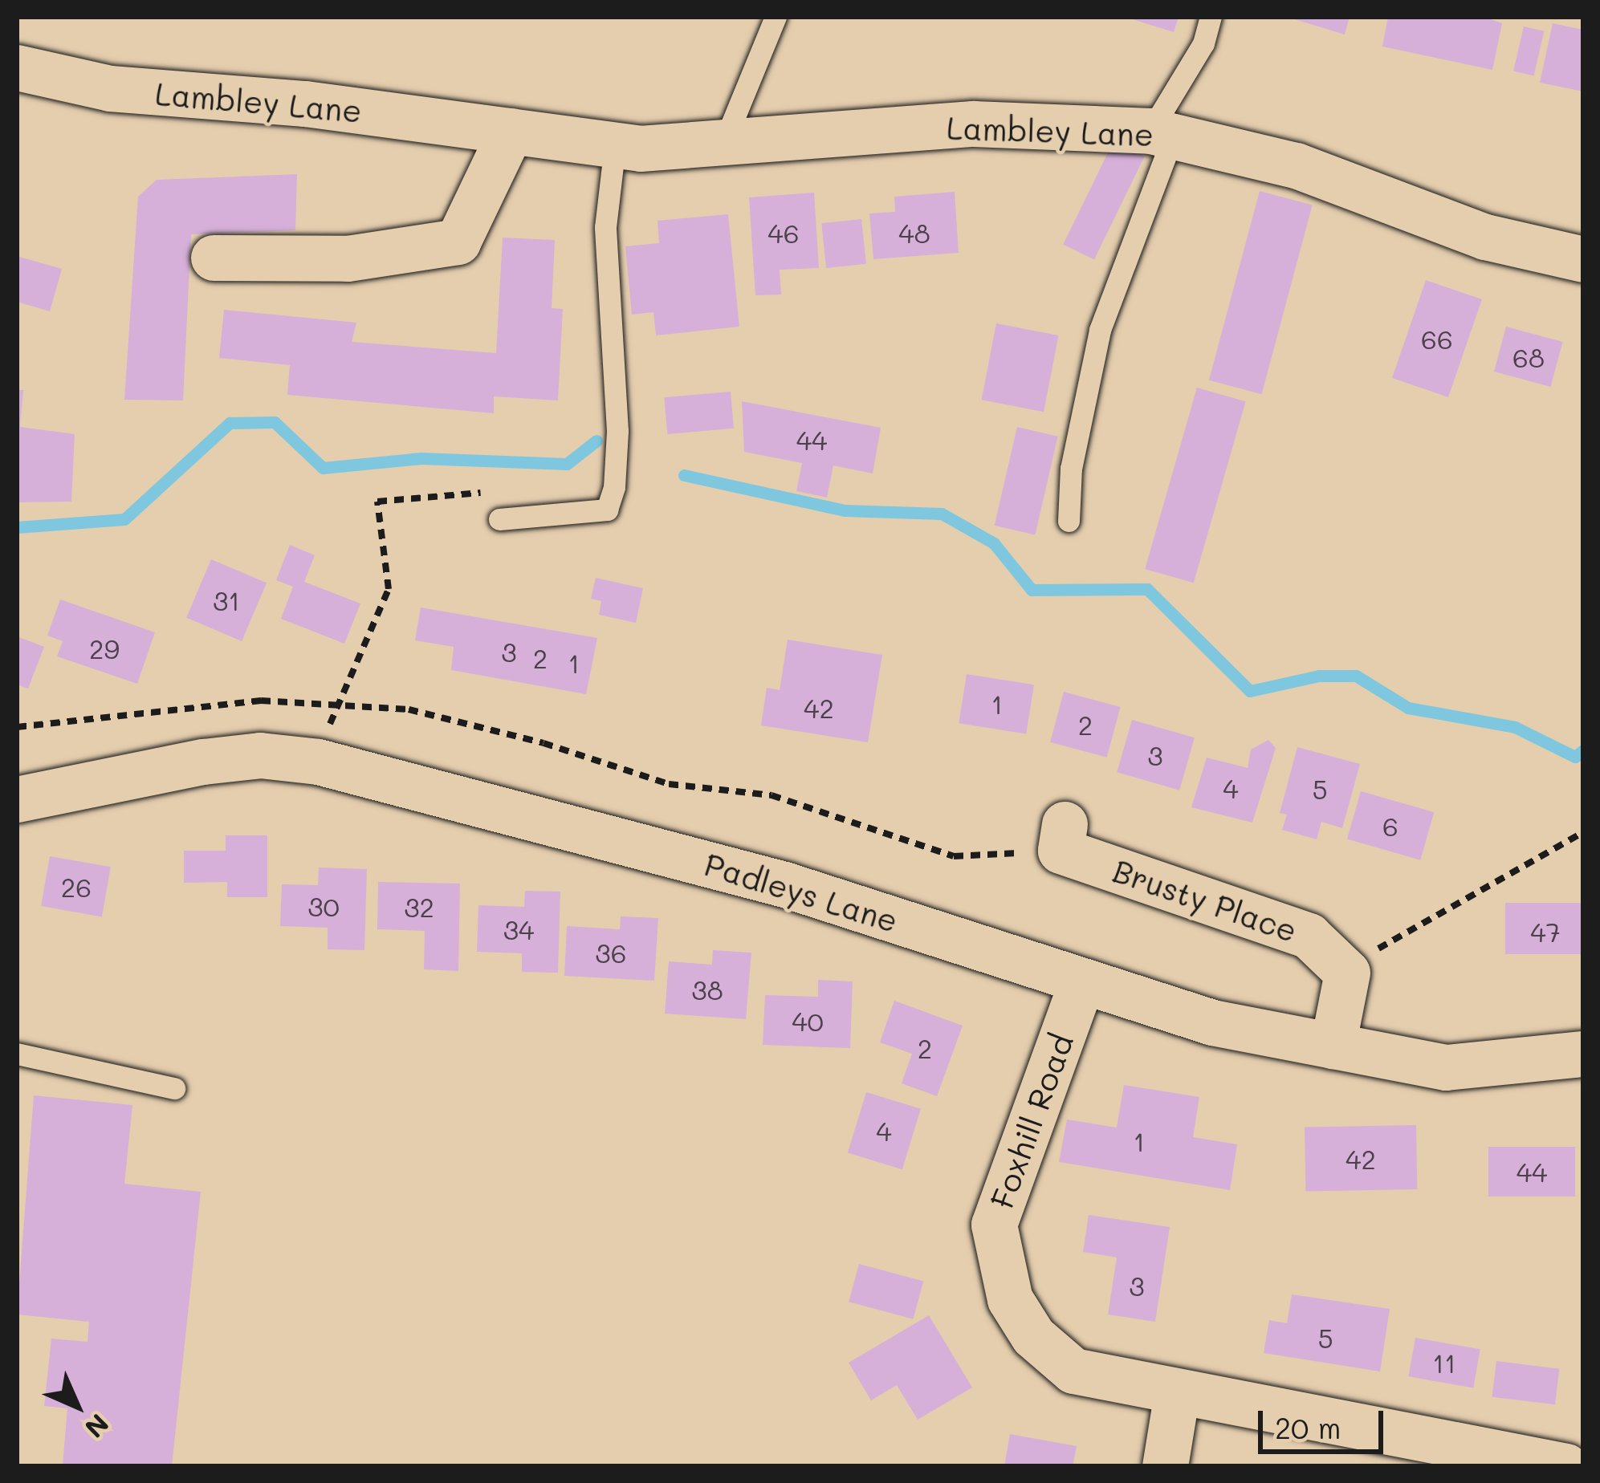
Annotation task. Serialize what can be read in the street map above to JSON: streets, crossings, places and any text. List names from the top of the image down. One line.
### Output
{"streets":{"street":["Lambley Lane","Padleys Lane","Brusty Place","Foxhill Road"]},"crossings":[["Padleys Lane","Foxhill Road"]],"house_numbers":["46","48","66","68","44","31","29","3","2","1","1","42","2","3","4","5","6","26","30","32","34","47","36","38","40","2","4","1","42","44","3","5","11"],"scale_bar":"20 m","north":"bottom right"}
